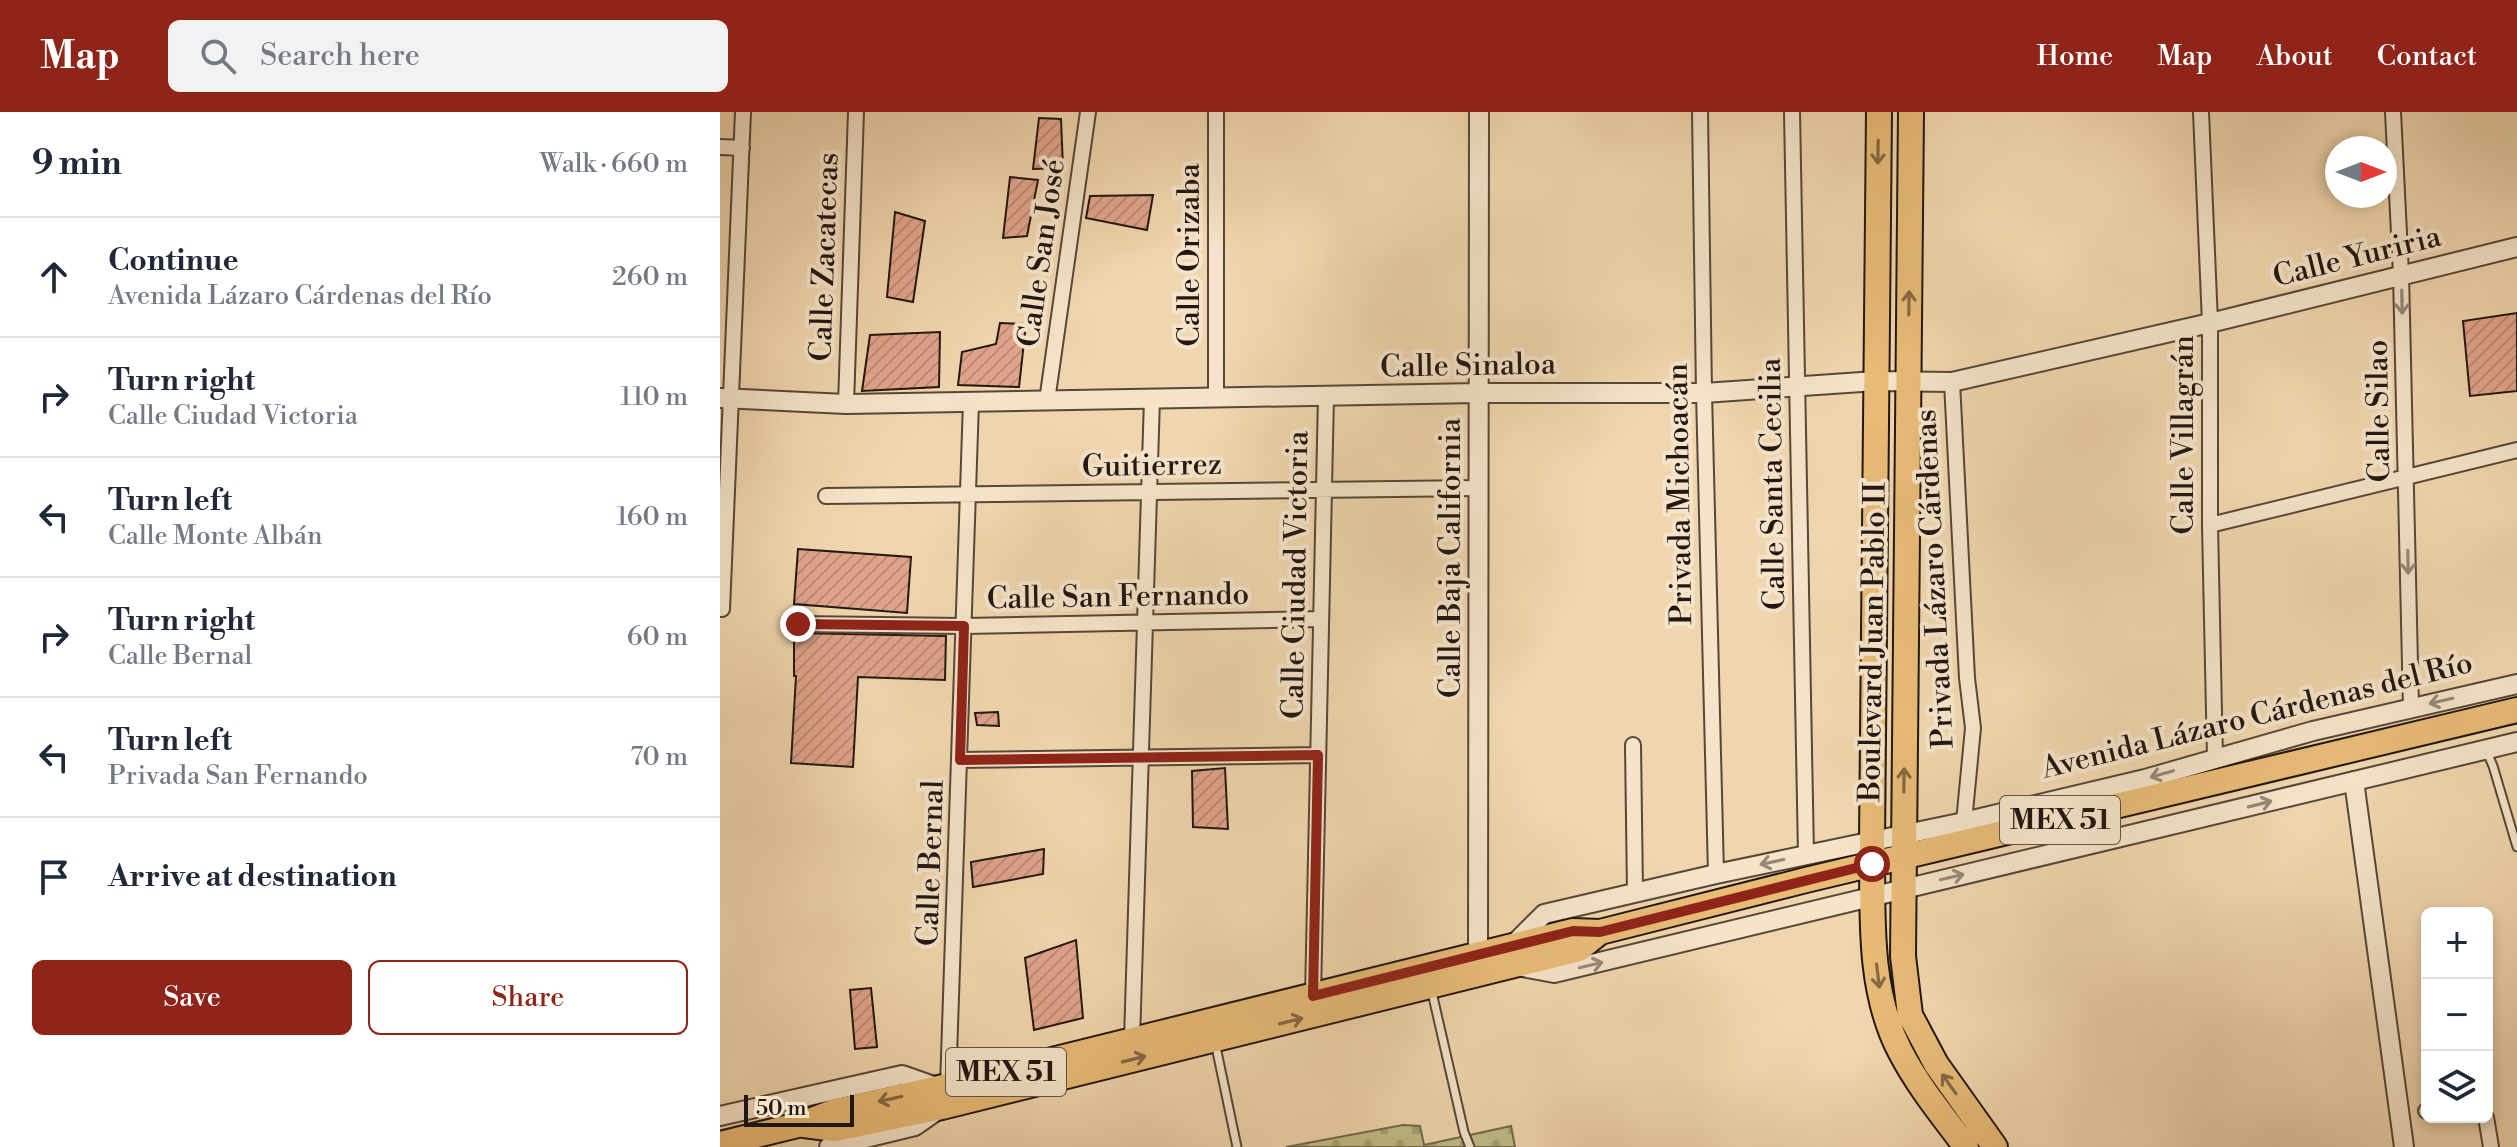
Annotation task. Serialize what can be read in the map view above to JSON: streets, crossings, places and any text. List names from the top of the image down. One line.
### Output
{"streets":{"main road":["Boulevard Juan Pablo II","Avenida Lázaro Cárdenas del Río","MEX 51"],"street":["Calle San José","Calle Orizaba","Calle Zacatecas","Calle Yuriria","Calle Sinaloa","Calle Silao","Calle Villagrán","Guitierrez","Calle Santa Cecilia","Privada Michoacán","Calle Baja California","Calle Ciudad Victoria","Privada Lázaro Cárdenas","Calle San Fernando","Calle Bernal"]},"crossings":[["Calle San José","Calle Sinaloa"],["Calle Orizaba","Calle Sinaloa"],["Calle Zacatecas","Calle Sinaloa"],["Calle Yuriria","Calle Sinaloa"],["Calle Yuriria","Calle Silao"],["Calle Yuriria","Calle Villagrán"],["Calle Sinaloa","Calle Villagrán"],["Calle Sinaloa","Calle Santa Cecilia"],["Calle Sinaloa","Privada Michoacán"],["Calle Sinaloa","Calle Baja California"],["Calle Sinaloa","Calle Ciudad Victoria"],["Calle Sinaloa","Privada Lázaro Cárdenas"],["Calle Sinaloa","Boulevard Juan Pablo II"],["Calle Sinaloa","Calle Bernal"],["Calle Silao","Avenida Lázaro Cárdenas del Río"],["Calle Villagrán","Avenida Lázaro Cárdenas del Río"],["Guitierrez","Calle Baja California"],["Guitierrez","Calle Ciudad Victoria"],["Guitierrez","Calle Bernal"],["Calle Santa Cecilia","Avenida Lázaro Cárdenas del Río"],["Privada Michoacán","Avenida Lázaro Cárdenas del Río"],["Calle Baja California","Avenida Lázaro Cárdenas del Río"],["Calle Ciudad Victoria","Calle San Fernando"],["Calle Ciudad Victoria","Avenida Lázaro Cárdenas del Río"],["Privada Lázaro Cárdenas","Avenida Lázaro Cárdenas del Río"],["Calle San Fernando","Calle Bernal"],["Boulevard Juan Pablo II","Avenida Lázaro Cárdenas del Río"],["Avenida Lázaro Cárdenas del Río","Calle Bernal"]],"one_way":["Calle Silao"],"scale_bar":"50 m","north":"right","page":{"header":"Map","search":"Search here","nav":["Home","Map","About","Contact"],"heading":["9 min","Walk · 660 m"],"list":[["Continue","Avenida Lázaro Cárdenas del Río","260 m"],["Turn right","Calle Ciudad Victoria","110 m"],["Turn left","Calle Monte Albán","160 m"],["Turn right","Calle Bernal","60 m"],["Turn left","Privada San Fernando","70 m"],"Arrive at destination"],"map_buttons":["+","−"],"buttons":["Save","Share"],"scale":"50 m"}}
